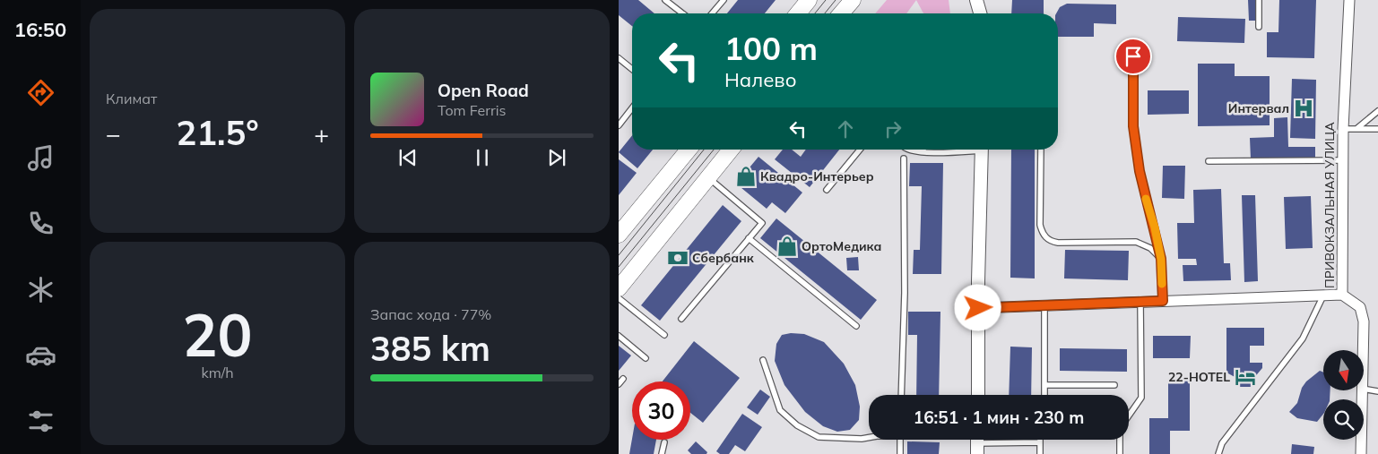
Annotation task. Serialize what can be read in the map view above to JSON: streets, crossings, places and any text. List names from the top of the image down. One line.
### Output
{"streets":{"street":["ПРИВОКЗАЛЬНАЯ УЛИЦА"]},"places":{"hospital":["Интервал"],"shop":["Квадро-Интерьер","ОртоМедика"],"bank":["Сбербанк"],"hotel":["22-HOTEL"]},"north":"bottom","page":{"tabs":"16:50","tile":["Климат",["20","km/h"],["Запас хода · 77%","385 km"]],"turn":["100 m","Налево"],"song":["Open Road","Tom Ferris"],"heat":["−","21.5°","+"],"limit":"30","trip":"16:51 · 1 мин · 230 m"}}
